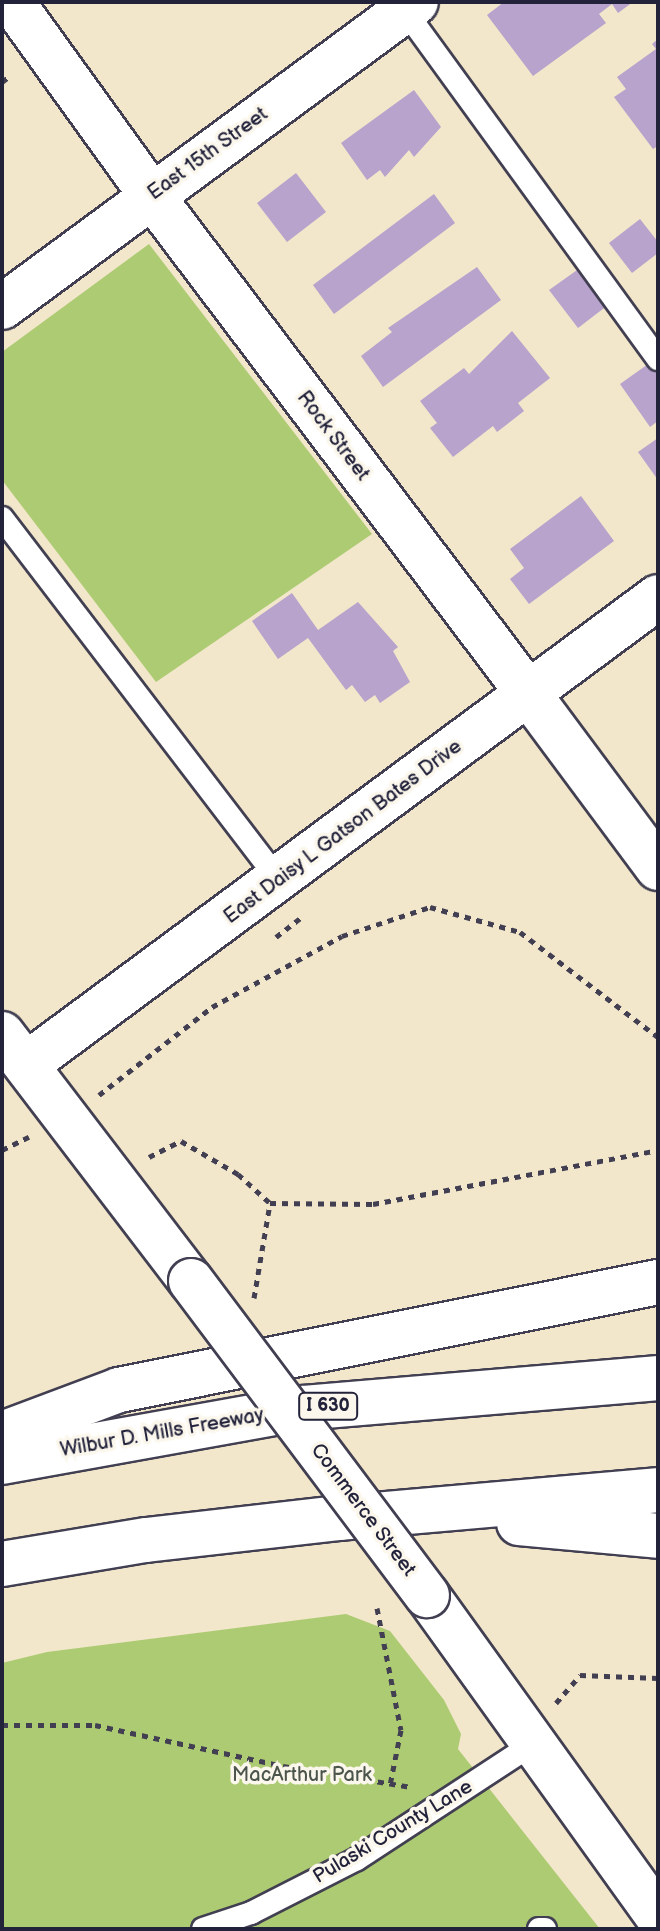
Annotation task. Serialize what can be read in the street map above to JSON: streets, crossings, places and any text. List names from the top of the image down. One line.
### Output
{"streets":{"main road":["East 15th Street","Rock Street","East Daisy L Gatson Bates Drive","I 630","Wilbur D. Mills Freeway","Commerce Street"],"lane":["Pulaski County Lane"]},"crossings":[["East 15th Street","Rock Street"],["Rock Street","East Daisy L Gatson Bates Drive"],["East Daisy L Gatson Bates Drive","Commerce Street"],["Commerce Street","Pulaski County Lane"]],"parks":["MacArthur Park"]}
